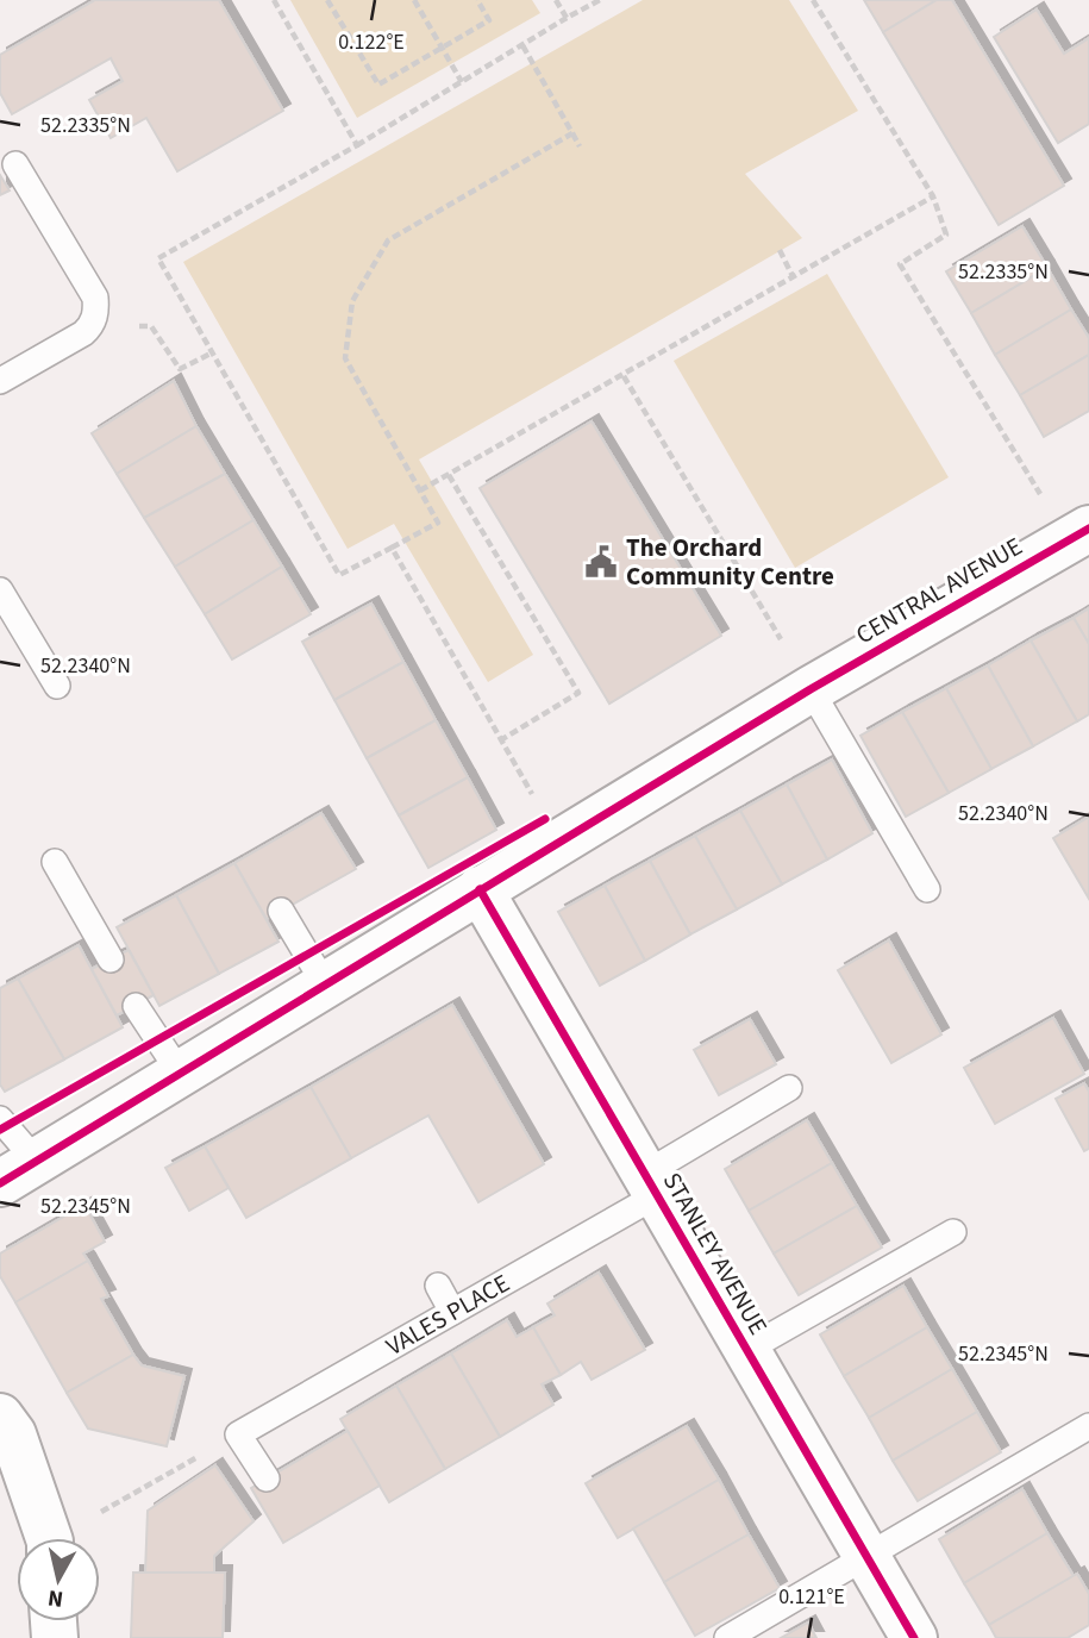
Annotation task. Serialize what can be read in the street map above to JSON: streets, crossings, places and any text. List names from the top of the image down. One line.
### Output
{"streets":{"street":["CENTRAL AVENUE","STANLEY AVENUE"],"lane":["VALES PLACE"]},"crossings":[["STANLEY AVENUE","VALES PLACE"]],"places":{"public building":["The Orchard Community Centre"]},"north":"bottom","coordinates":["0.122°E","52.2335°N","52.2340°N","52.2345°N","0.121°E"]}
